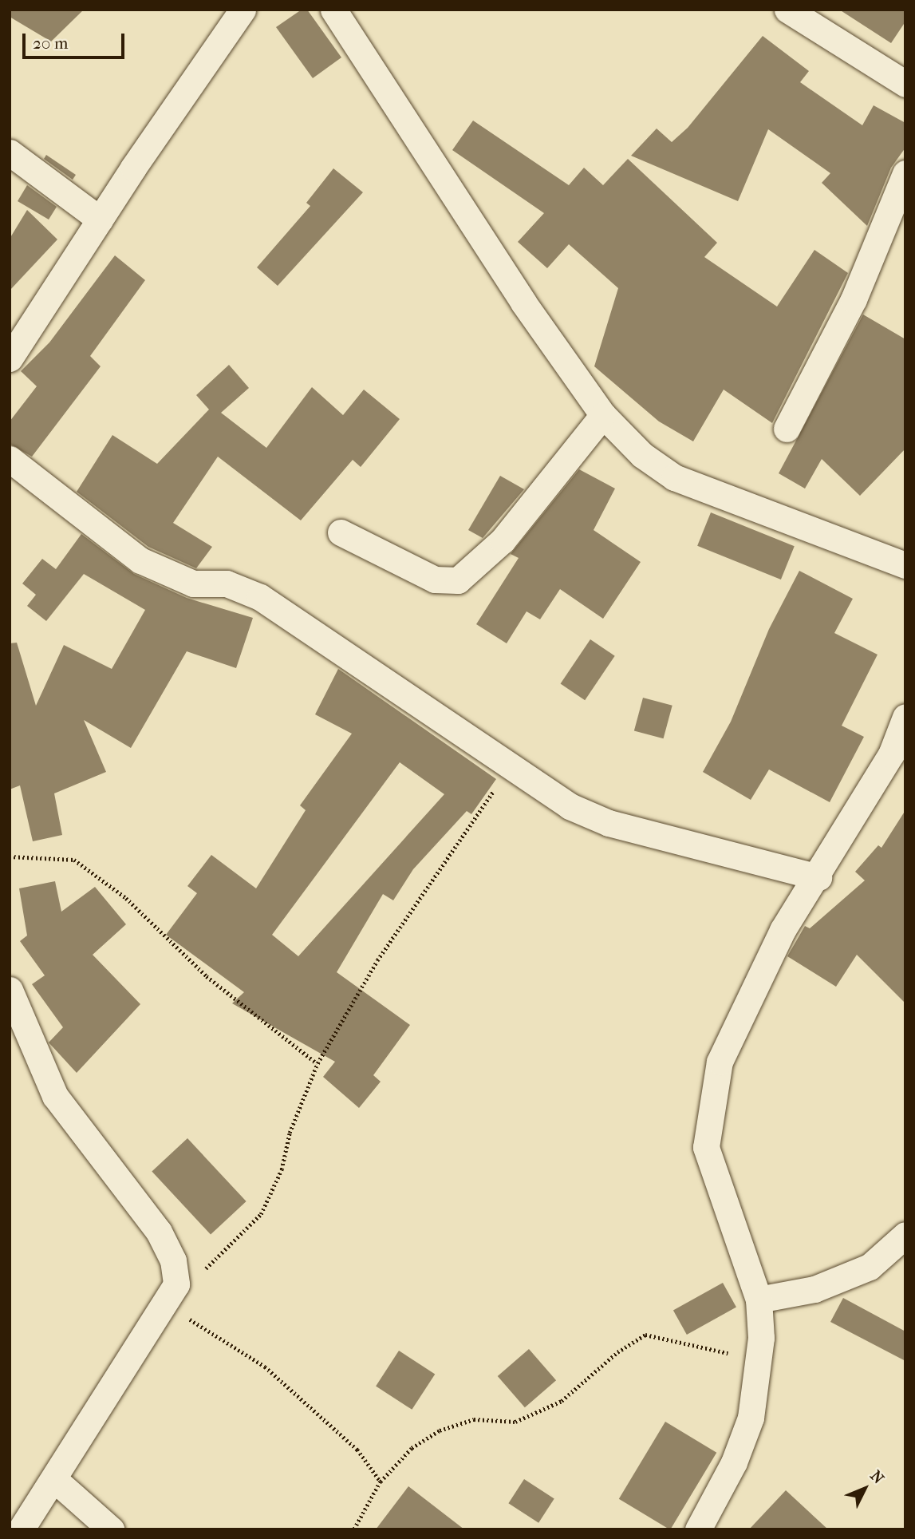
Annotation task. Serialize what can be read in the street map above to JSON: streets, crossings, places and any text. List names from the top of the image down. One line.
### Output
{"scale_bar":"20 m","north":"top right"}
